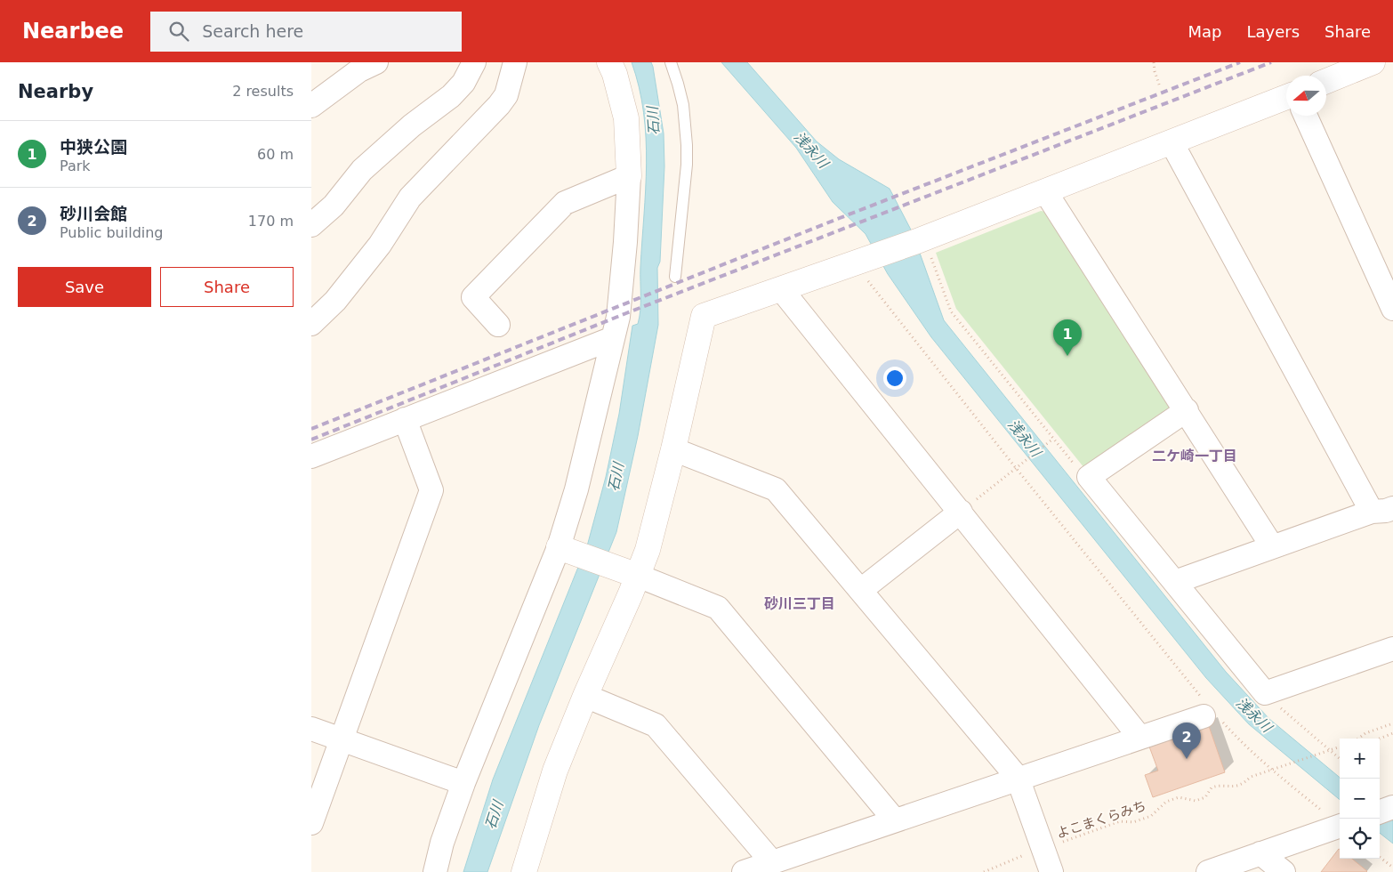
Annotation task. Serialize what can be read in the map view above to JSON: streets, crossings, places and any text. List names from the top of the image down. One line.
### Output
{"streets":{"path":["よこまくらみち"]},"districts":["二ケ崎一丁目","砂川三丁目"],"water":["石川","浅永川"],"north":"left","page":{"header":"Nearbee","search":"Search here","nav":["Map","Layers","Share"],"heading":["Nearby","2 results"],"list":[{"mark":"1","name":"中狭公園","note":"Park","value":"60 m"},{"mark":"2","name":"砂川会館","note":"Public building","value":"170 m"}],"buttons":["Save","Share"],"pins":["1","2"],"map_buttons":["+","−"]}}
